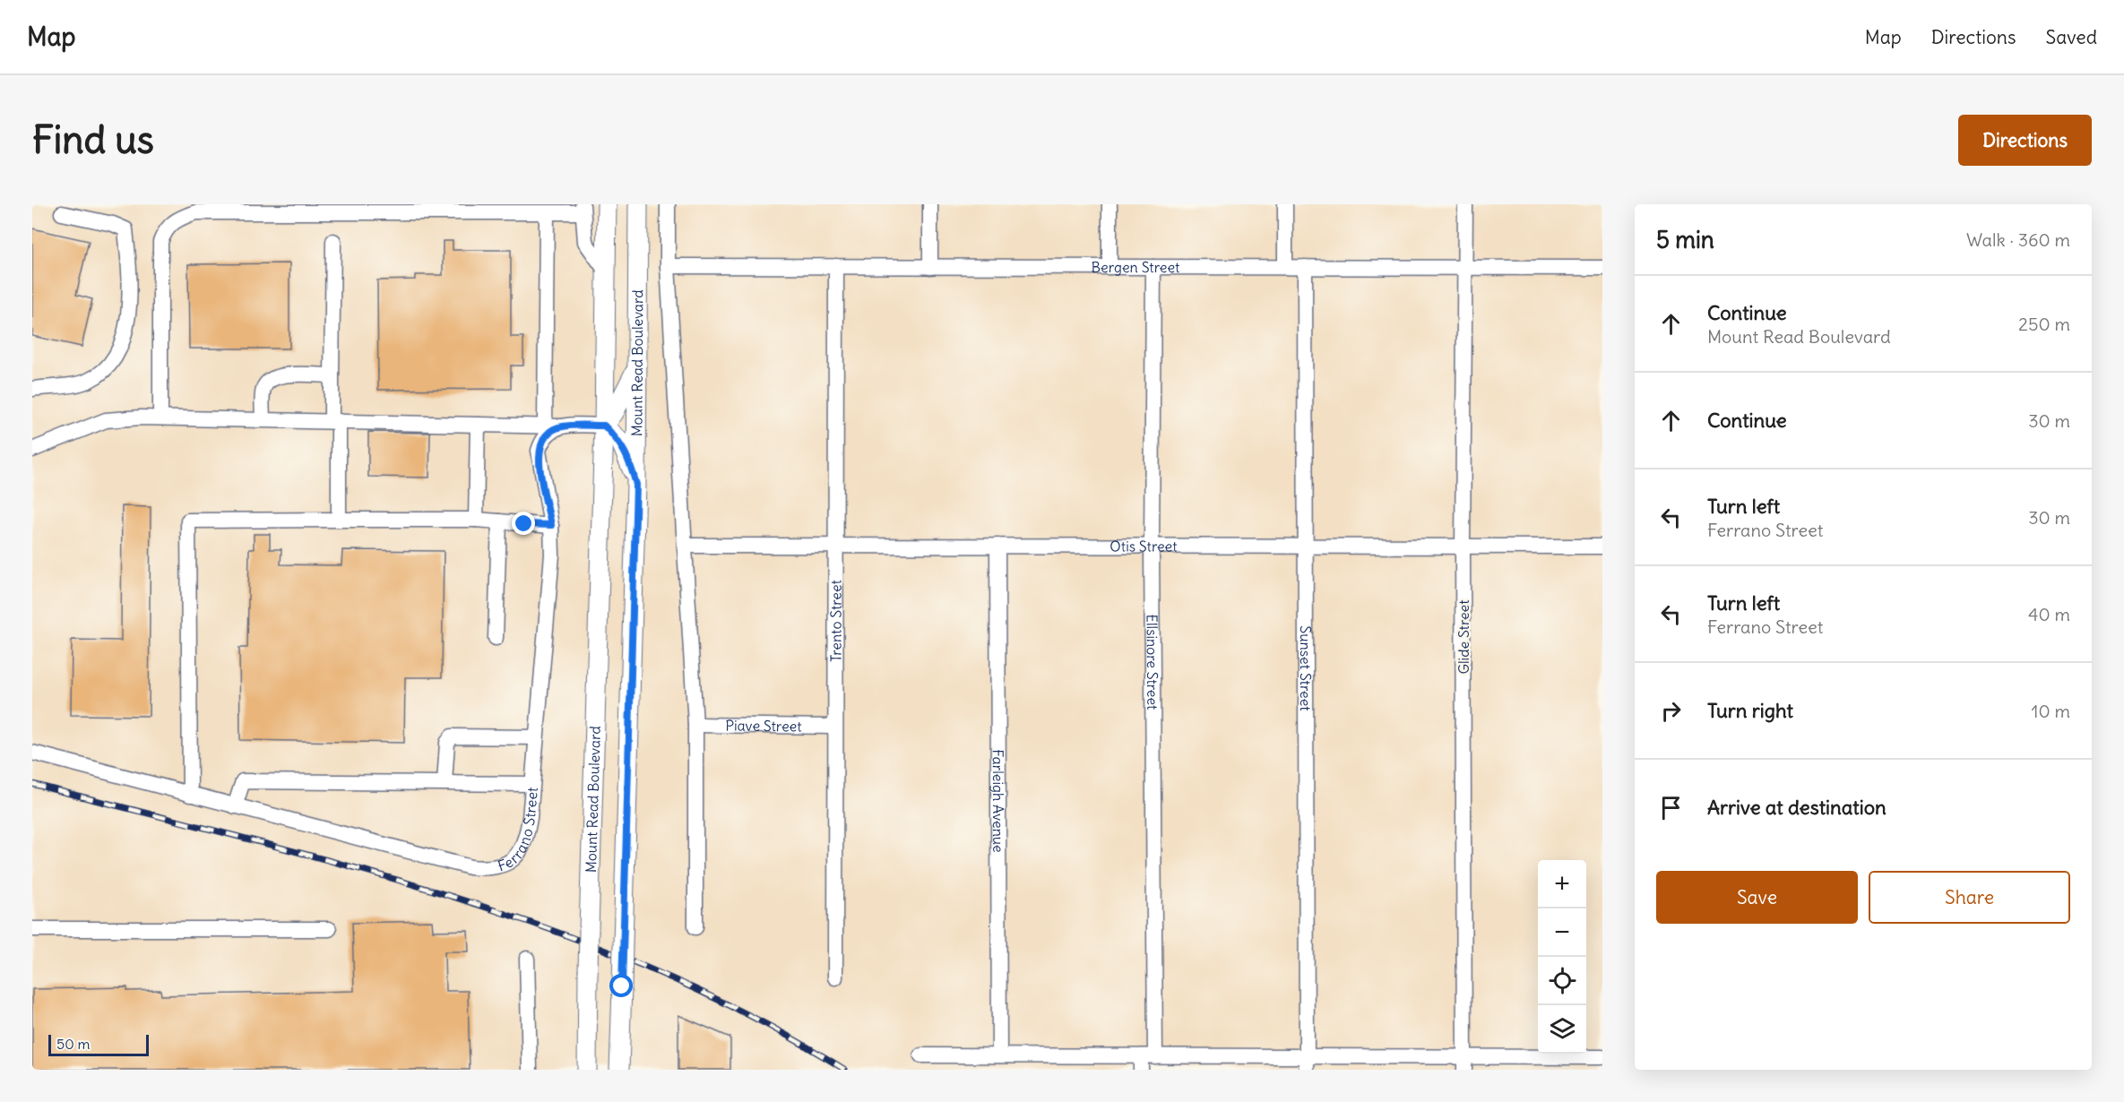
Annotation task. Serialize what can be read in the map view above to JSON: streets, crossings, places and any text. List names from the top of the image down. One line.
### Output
{"streets":{"main road":["Mount Read Boulevard"],"street":["Bergen Street","Otis Street","Trento Street","Glide Street","Ellsinore Street","Sunset Street","Piave Street","Farleigh Avenue","Ferrano Street"]},"crossings":[["Bergen Street","Trento Street"],["Bergen Street","Glide Street"],["Bergen Street","Ellsinore Street"],["Bergen Street","Sunset Street"],["Otis Street","Trento Street"],["Otis Street","Glide Street"],["Otis Street","Ellsinore Street"],["Otis Street","Sunset Street"],["Otis Street","Farleigh Avenue"],["Trento Street","Piave Street"]],"scale_bar":"50 m","page":{"header":"Map","nav":["Map","Directions","Saved"],"buttons":["Directions",["Save","Share"]],"title":"Find us","heading":["5 min","Walk · 360 m"],"list":[["Continue","Mount Read Boulevard","250 m"],["Continue","30 m"],["Turn left","Ferrano Street","30 m"],["Turn left","Ferrano Street","40 m"],["Turn right","10 m"],"Arrive at destination"],"map_buttons":["+","−"],"scale":"50 m"}}
